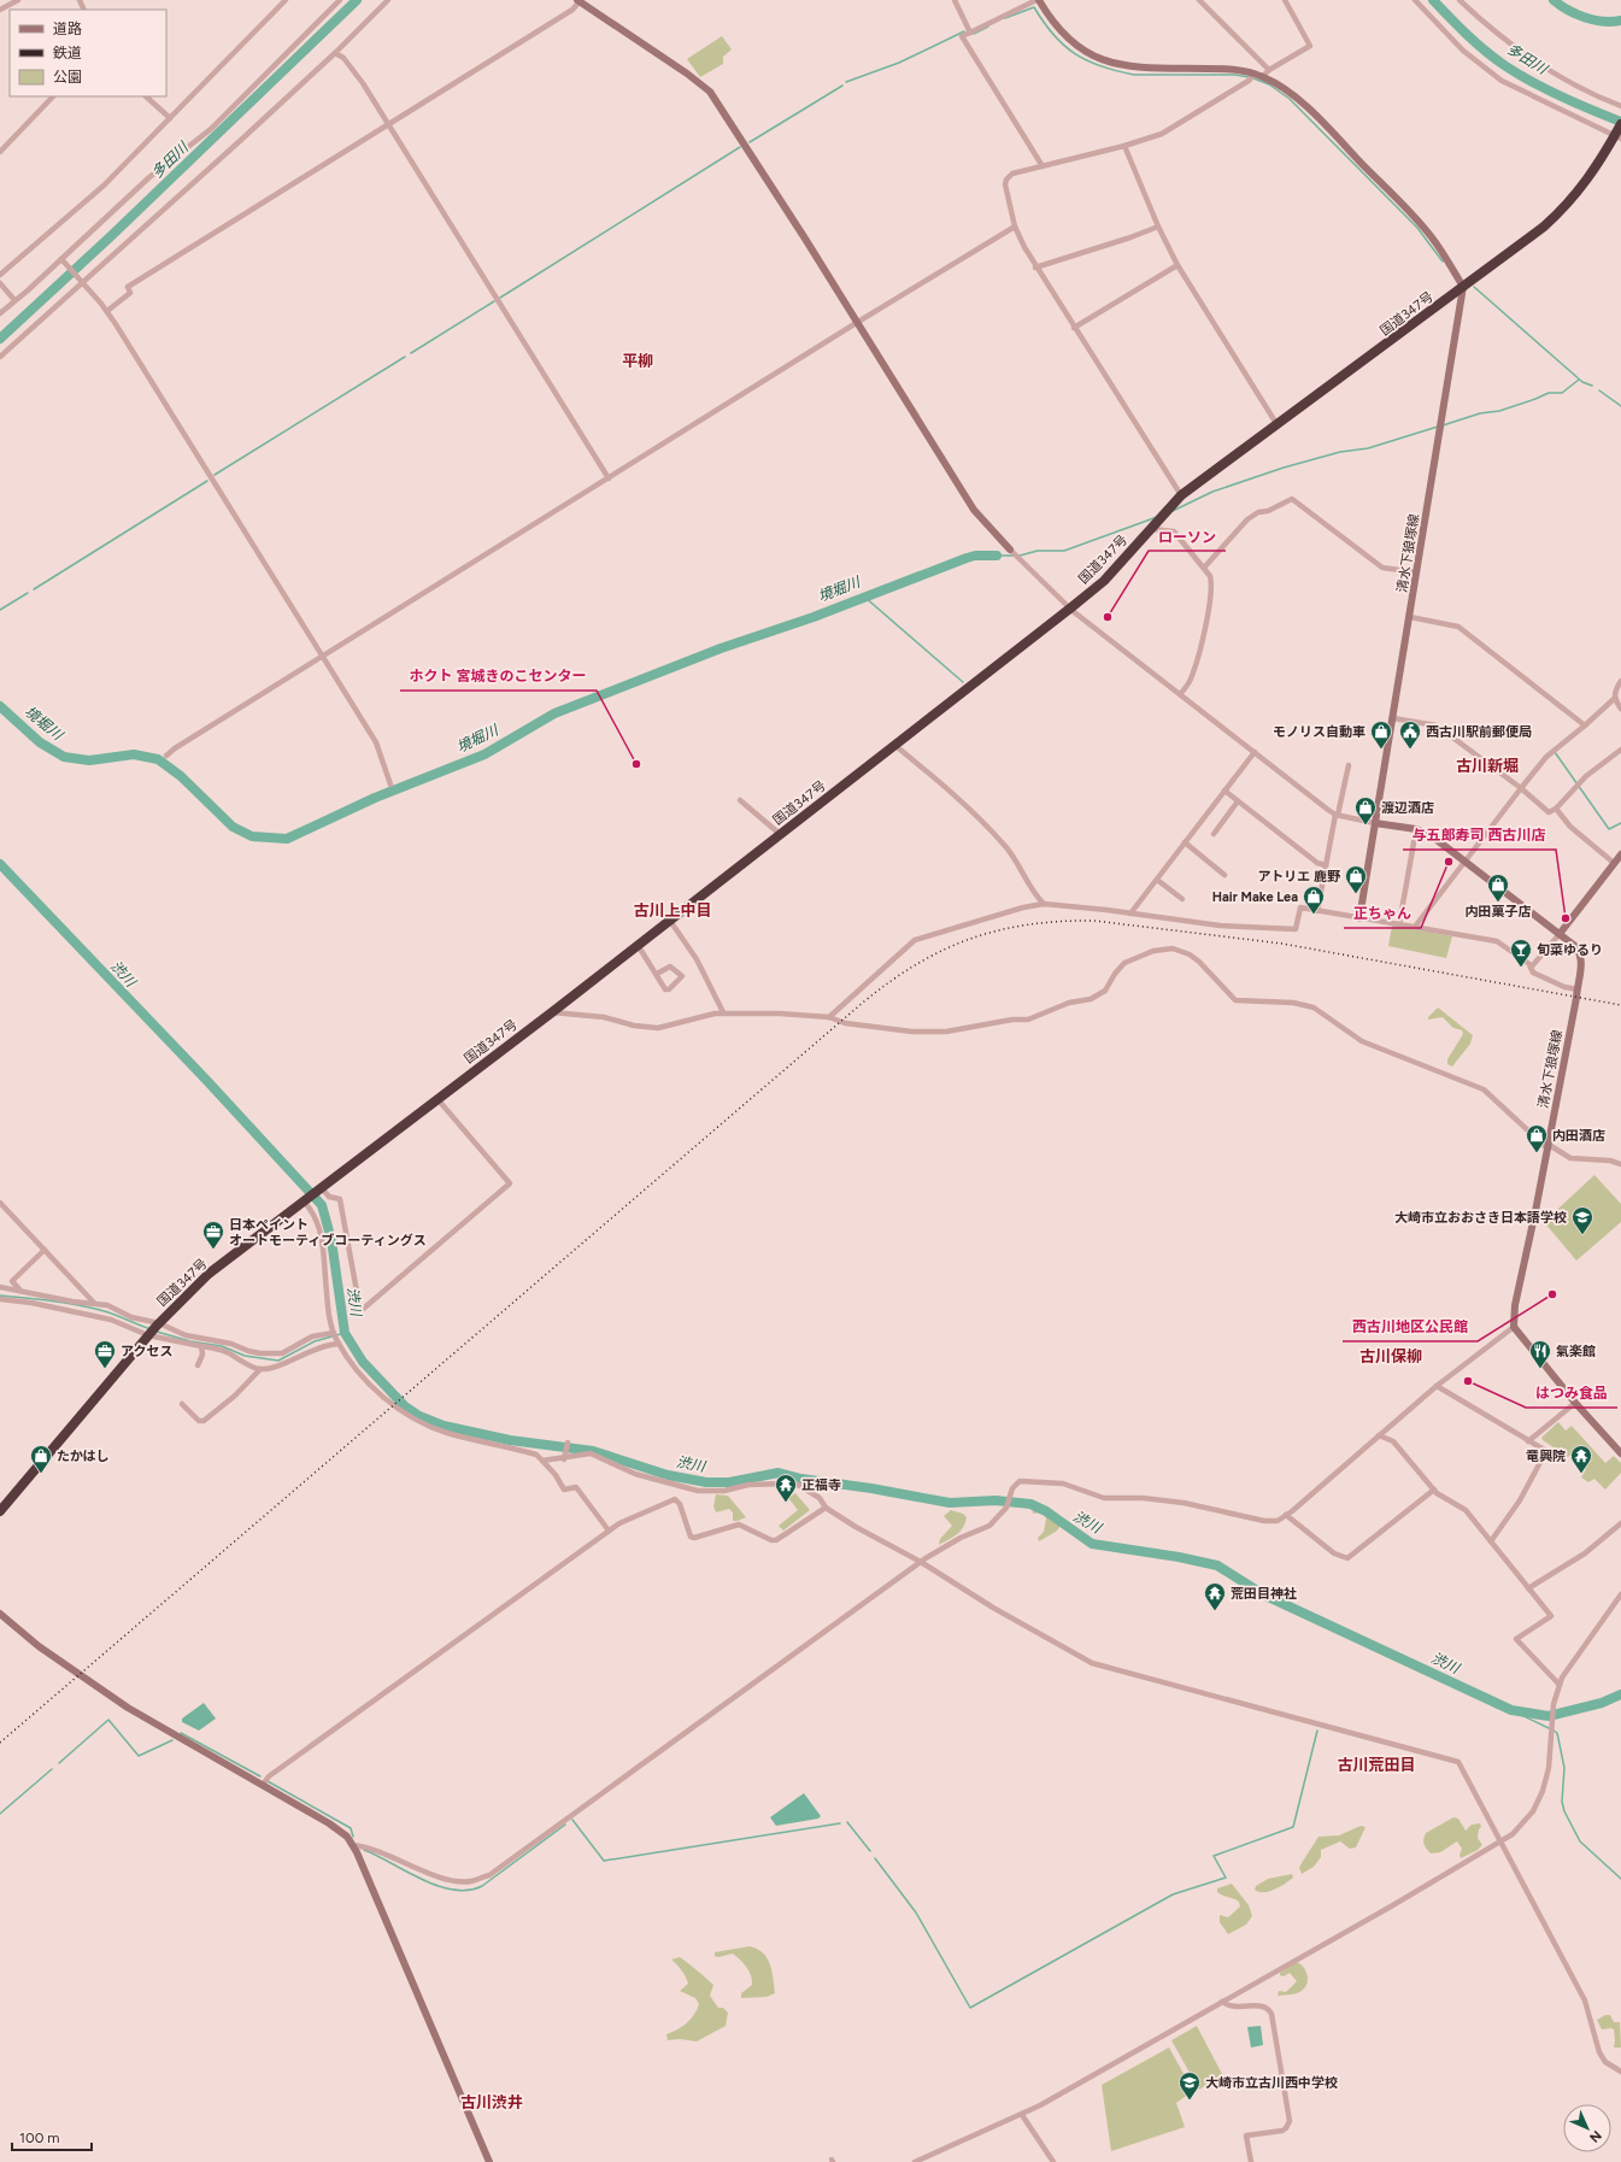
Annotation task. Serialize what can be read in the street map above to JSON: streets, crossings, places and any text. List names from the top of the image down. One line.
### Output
{"streets":{"highway":["国道347号"],"street":["清水下狼塚線"]},"crossings":[["国道347号","清水下狼塚線"]],"districts":["平柳","古川新堀","古川上中目","古川保柳","古川荒田目","古川渋井"],"water":["多田川","境堀川","渋川"],"places":{"other":["ローソン","ホクト 宮城きのこセンター","正ちゃん","与五郎寿司 西古川店","西古川地区公民館","はつみ食品"],"shop":["モノリス自動車","渡辺酒店","アトリエ 鹿野","内田菓子店","Hair Make Lea","内田酒店","たかはし"],"public building":["西古川駅前郵便局"],"bar":["旬菜ゆるり"],"school or university":["大崎市立おおさき日本語学校","大崎市立古川西中学校"],"office":["日本ペイント オートモーティブコーティングス","アクセス"],"restaurant":["氣楽館"],"temple":["竜興院","正福寺","荒田目神社"]},"legend":["道路","鉄道","公園"],"scale_bar":"100 m","north":"bottom right"}
